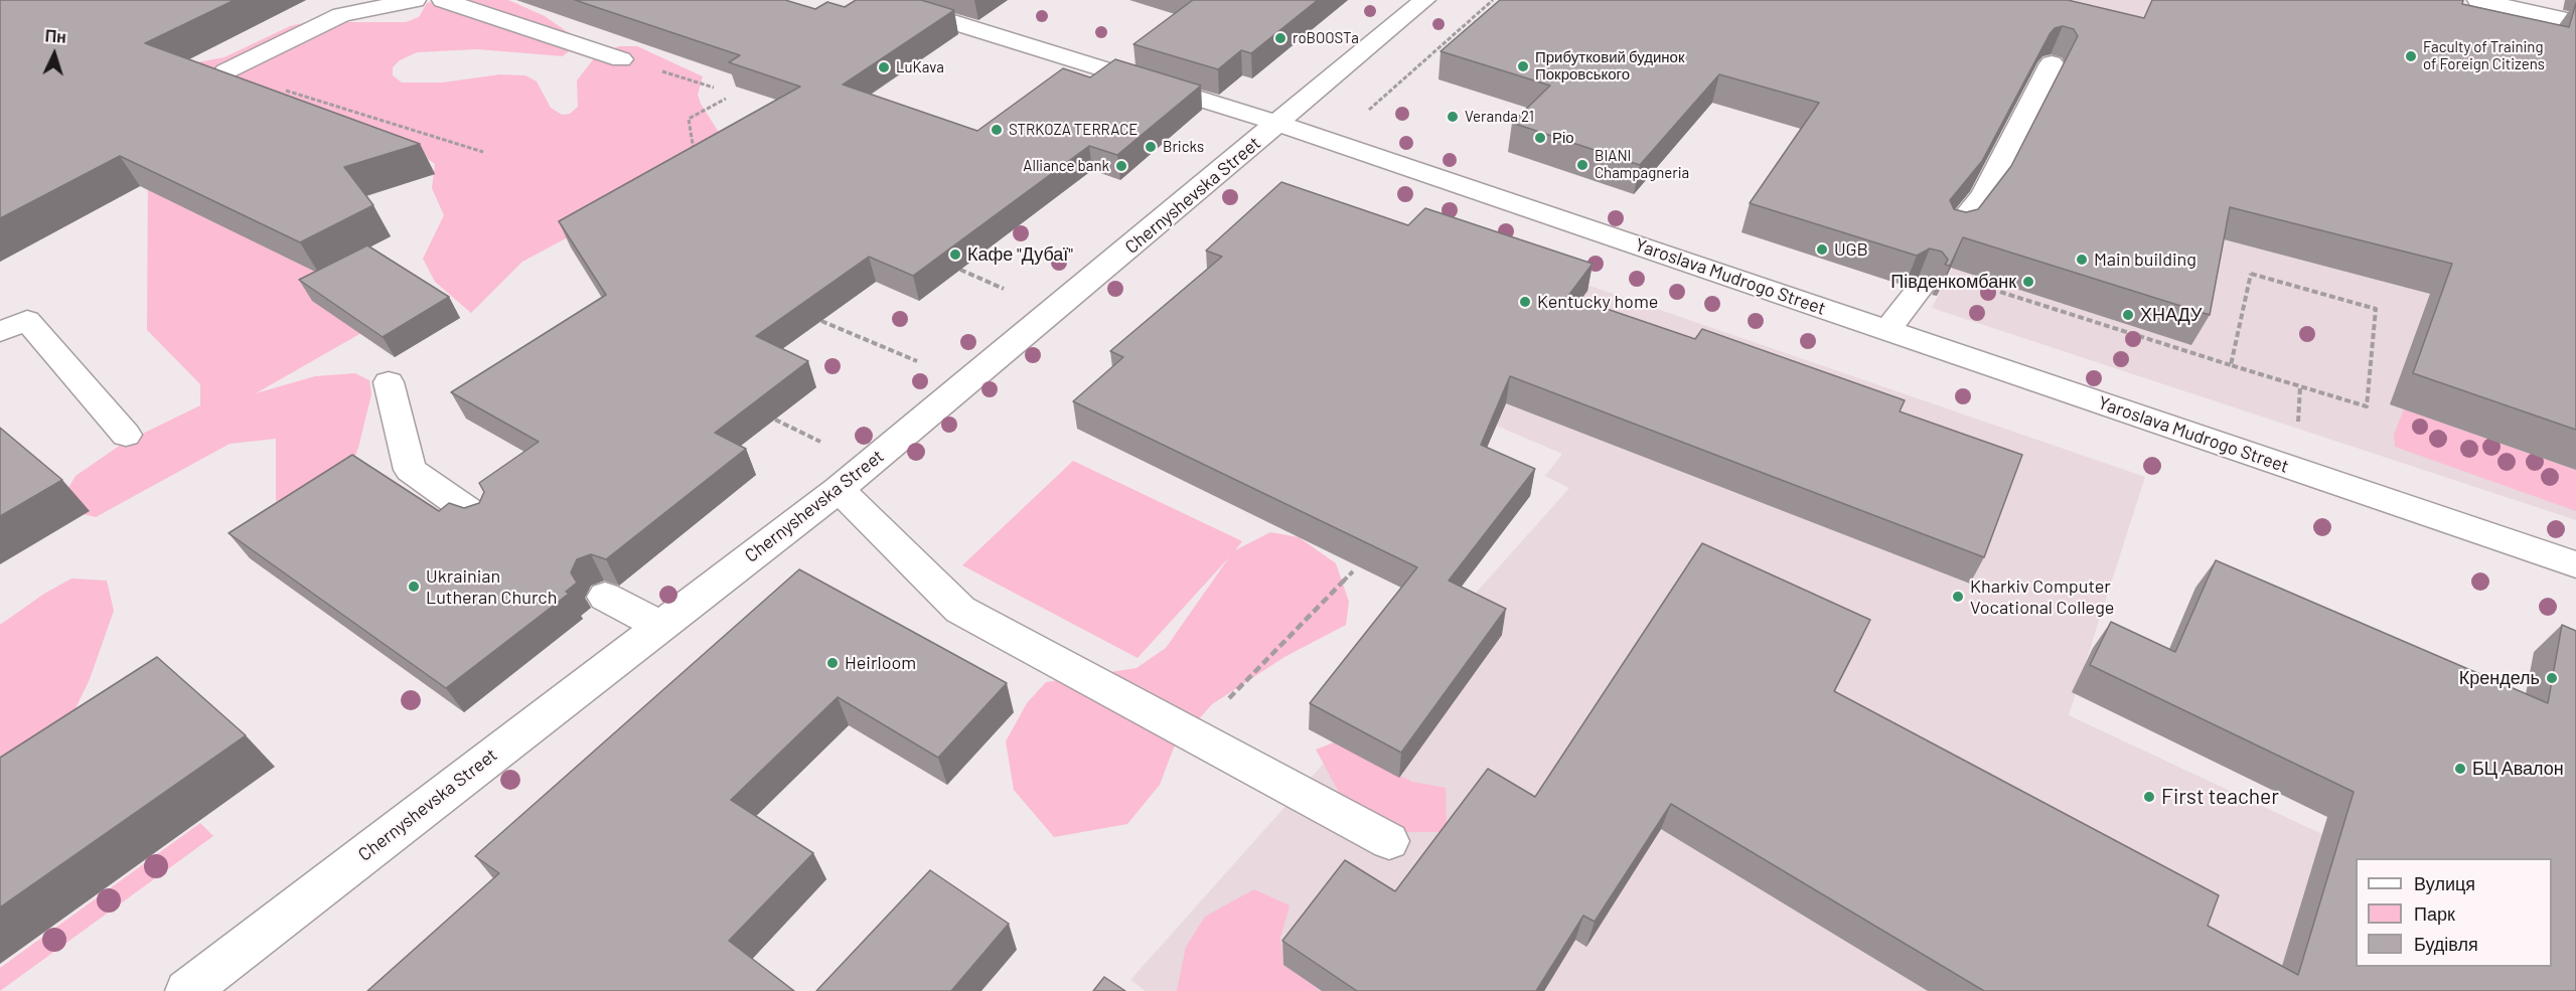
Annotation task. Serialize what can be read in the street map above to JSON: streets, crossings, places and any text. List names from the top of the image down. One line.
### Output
{"streets":{"street":["Chernyshevska Street","Yaroslava Mudrogo Street"]},"crossings":[["Chernyshevska Street","Yaroslava Mudrogo Street"]],"places":["roBOOSTa","Faculty of Training of Foreign Citizens","Прибутковий будинок Покровського","LuKava","Veranda 21","STRKOZA TERRACE","Ріо","Bricks","BIANI Champagneria","Alliance bank","UGB","Кафе \"Дубаї\"","Main building","Південкомбанк","Kentucky home","ХНАДУ","Ukrainian Lutheran Church","Kharkiv Computer Vocational College","Heirloom","Крендель","БЦ Авалон","First teacher"],"legend":["Вулиця","Парк","Будівля"],"north":"top"}
